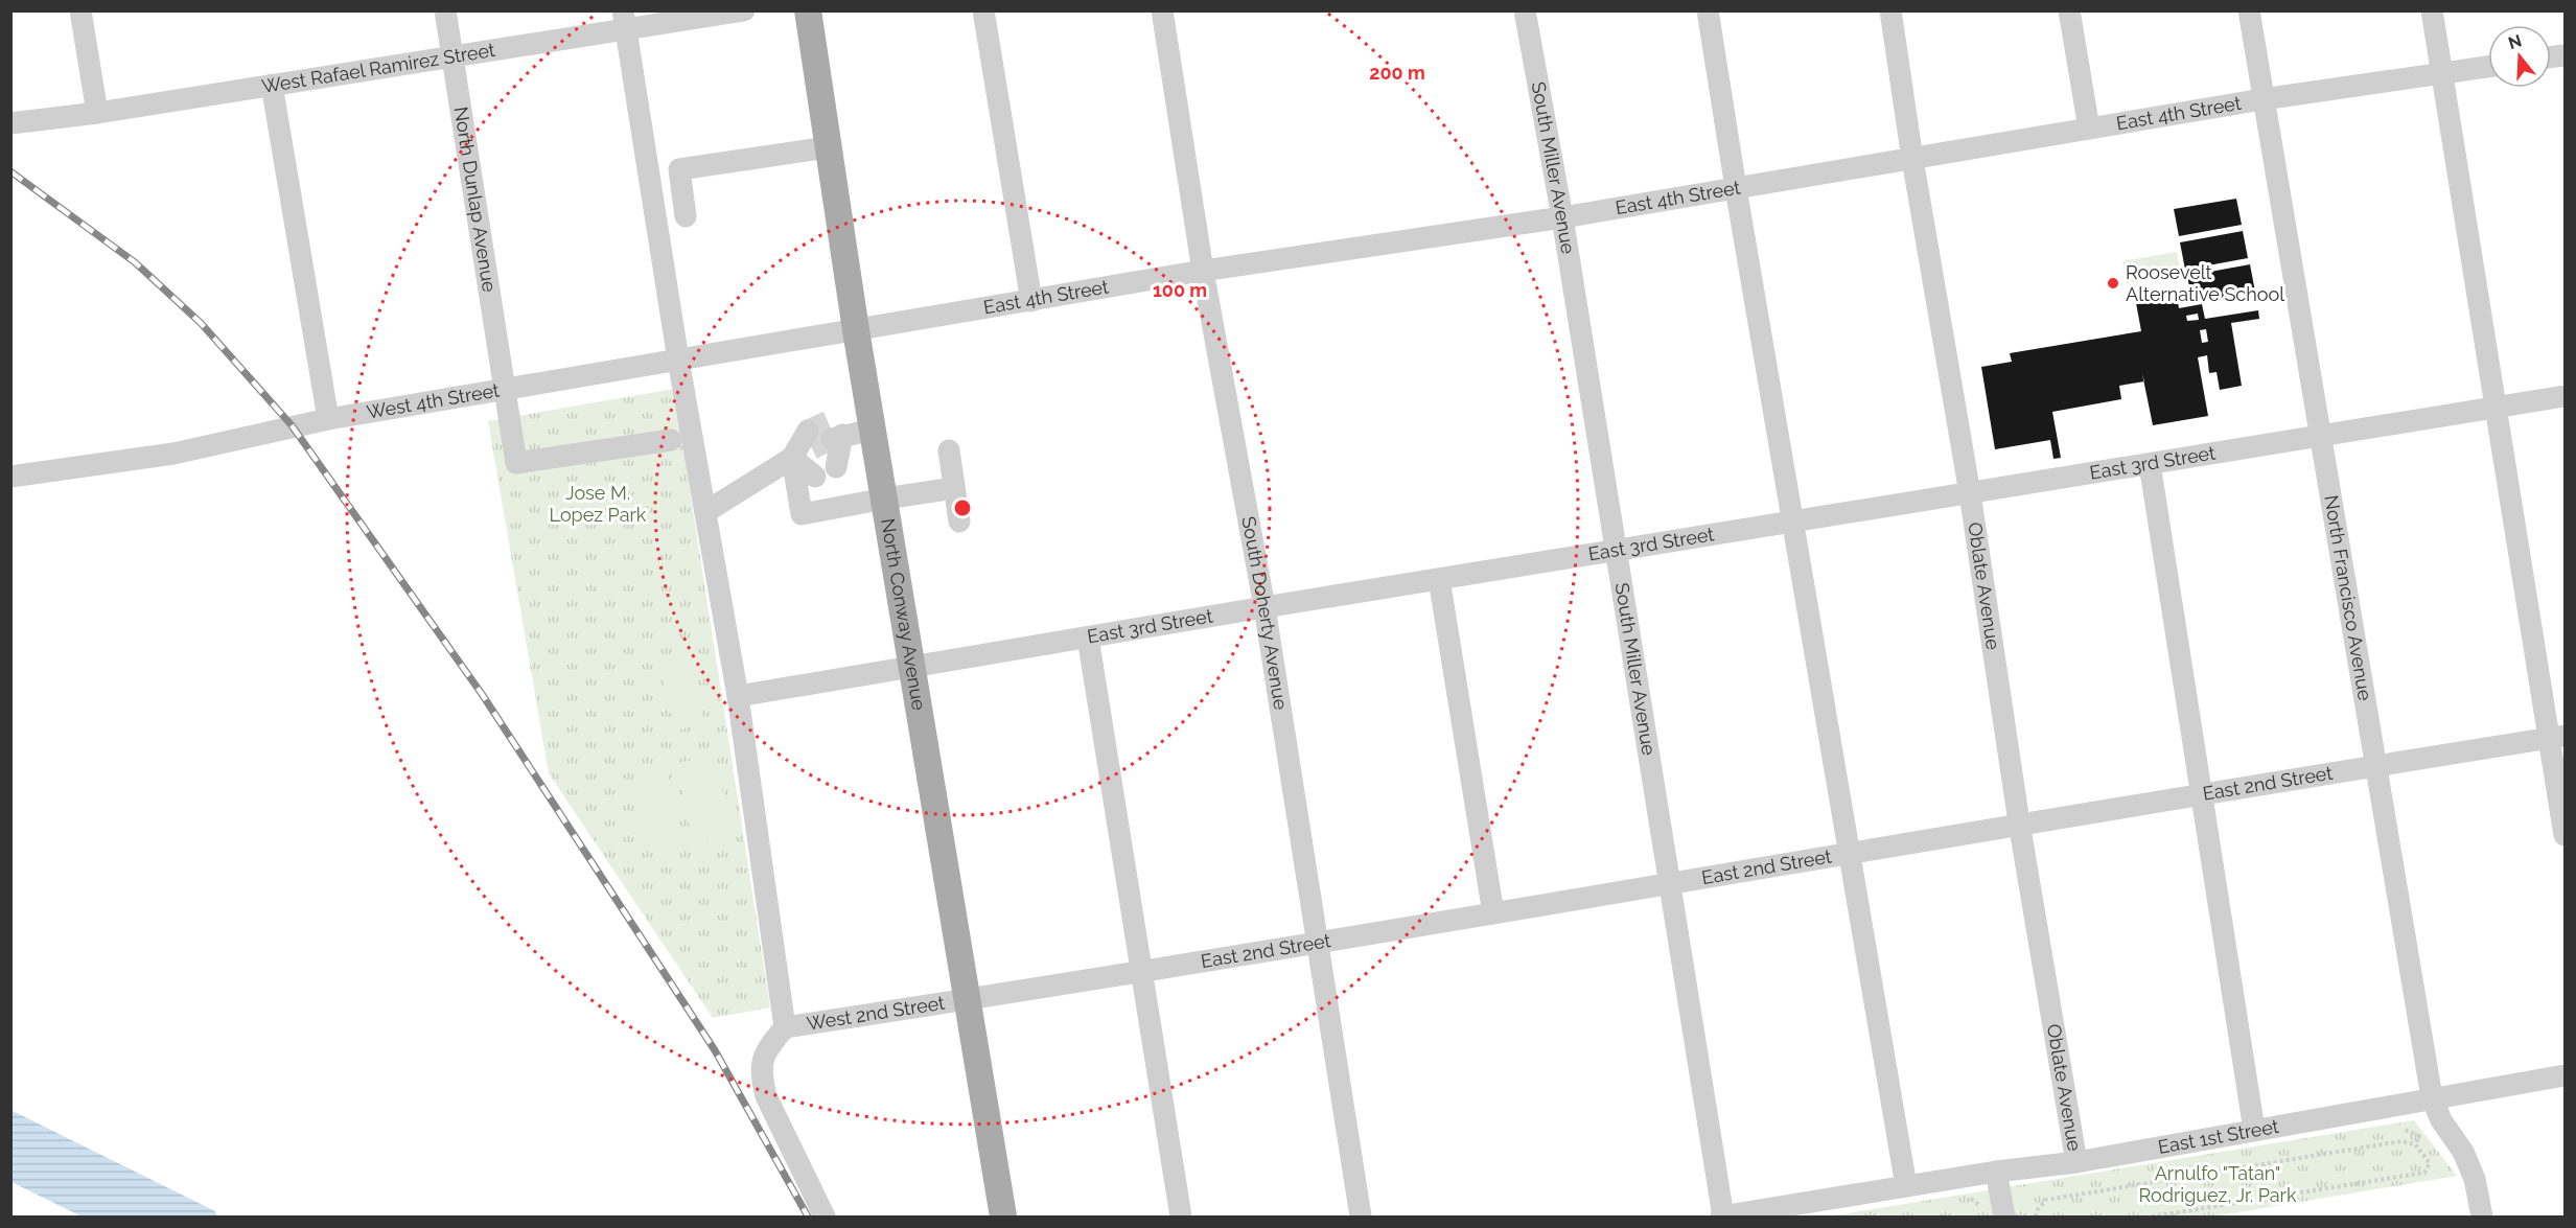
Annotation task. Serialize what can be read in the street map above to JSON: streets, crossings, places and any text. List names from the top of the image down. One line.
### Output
{"streets":{"main road":["North Conway Avenue"],"street":["West Rafael Ramirez Street","East 4th Street","South Miller Avenue","North Dunlap Avenue","West 4th Street","East 3rd Street","Oblate Avenue","North Francisco Avenue","South Doherty Avenue","East 2nd Street","West 2nd Street","East 1st Street"]},"crossings":[["West Rafael Ramirez Street","North Dunlap Avenue"],["East 4th Street","South Miller Avenue"],["East 4th Street","West 4th Street"],["East 4th Street","Oblate Avenue"],["East 4th Street","North Francisco Avenue"],["East 4th Street","South Doherty Avenue"],["East 4th Street","North Conway Avenue"],["South Miller Avenue","East 3rd Street"],["South Miller Avenue","East 2nd Street"],["South Miller Avenue","East 1st Street"],["North Dunlap Avenue","West 4th Street"],["West 4th Street","North Conway Avenue"],["East 3rd Street","Oblate Avenue"],["East 3rd Street","North Francisco Avenue"],["East 3rd Street","South Doherty Avenue"],["East 3rd Street","North Conway Avenue"],["Oblate Avenue","East 2nd Street"],["Oblate Avenue","East 1st Street"],["North Francisco Avenue","East 2nd Street"],["North Francisco Avenue","East 1st Street"],["South Doherty Avenue","East 2nd Street"],["North Conway Avenue","East 2nd Street"],["North Conway Avenue","West 2nd Street"],["East 2nd Street","West 2nd Street"]],"parks":["Jose M. Lopez Park","Arnulfo \"Tatan\" Rodriguez, Jr. Park"],"places":["Roosevelt Alternative School"],"north":"top","rings":["200 m","100 m"]}
